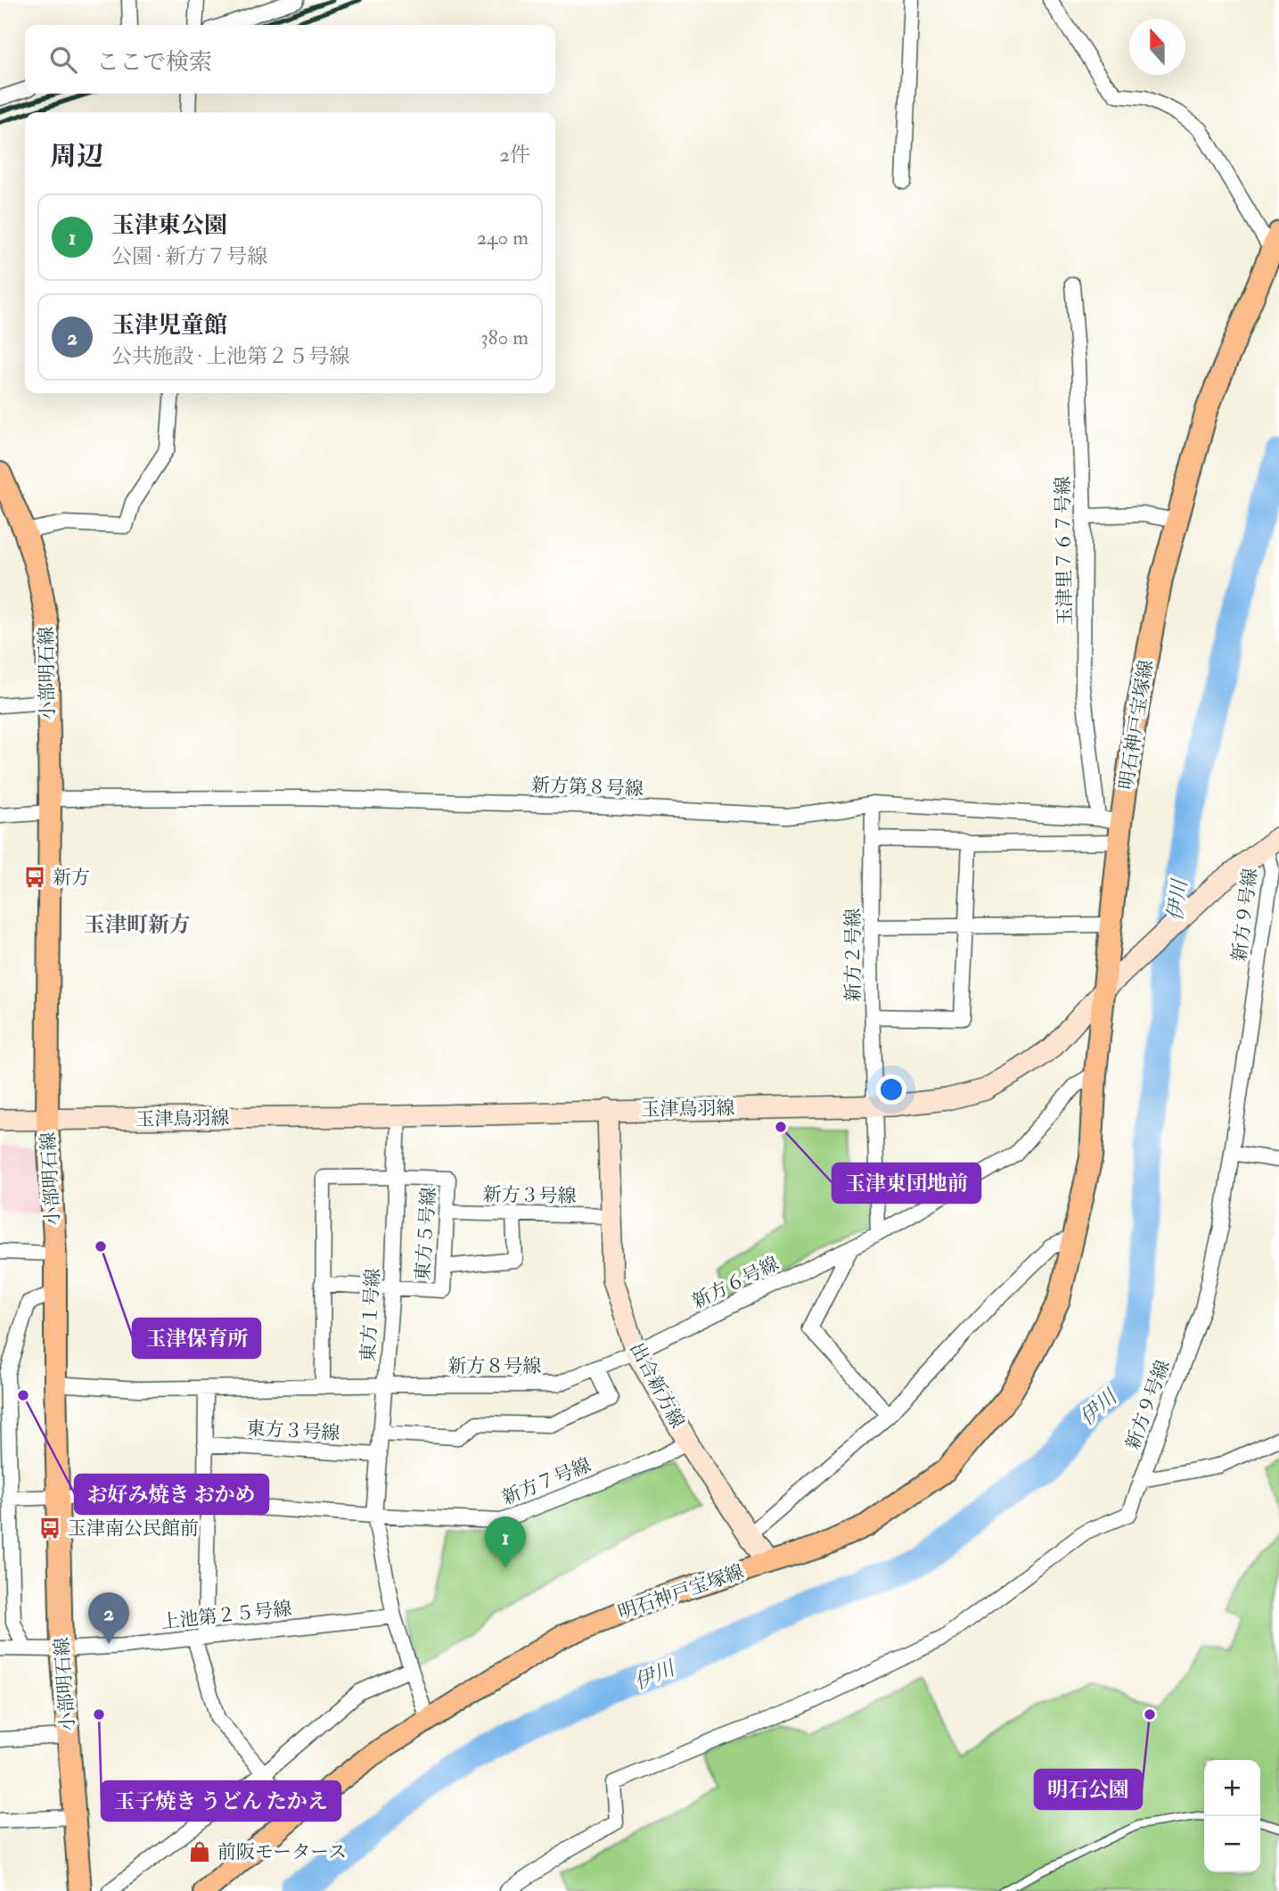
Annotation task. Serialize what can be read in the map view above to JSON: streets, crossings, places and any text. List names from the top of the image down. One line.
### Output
{"streets":{"main road":["小部明石線","明石神戸宝塚線"],"street":["玉津里７６７号線","新方第８号線","新方９号線","新方２号線","玉津鳥羽線","新方３号線","東方５号線","新方６号線","東方１号線","新方８号線","出合新方線","東方３号線","新方７号線","上池第２５号線"]},"crossings":[["玉津里７６７号線","新方第８号線"],["小部明石線","新方第８号線"],["小部明石線","玉津鳥羽線"],["小部明石線","新方８号線"],["小部明石線","新方７号線"],["小部明石線","上池第２５号線"],["明石神戸宝塚線","新方第８号線"],["明石神戸宝塚線","玉津鳥羽線"],["明石神戸宝塚線","新方６号線"],["明石神戸宝塚線","東方１号線"],["明石神戸宝塚線","出合新方線"],["新方第８号線","新方２号線"],["新方９号線","玉津鳥羽線"],["新方２号線","玉津鳥羽線"],["新方２号線","新方６号線"],["玉津鳥羽線","東方１号線"],["玉津鳥羽線","出合新方線"],["新方３号線","東方５号線"],["新方３号線","出合新方線"],["東方５号線","東方１号線"],["東方５号線","新方８号線"],["新方６号線","新方８号線"],["新方６号線","出合新方線"],["東方１号線","新方８号線"],["東方１号線","東方３号線"],["東方１号線","新方７号線"],["東方１号線","上池第２５号線"],["新方８号線","出合新方線"],["出合新方線","新方７号線"]],"districts":["玉津町新方"],"water":["伊川"],"places":{"bus stop":["新方","玉津南公民館前"],"other":["玉津東団地前","玉津保育所","お好み焼き おかめ","玉子焼き うどん たかえ","明石公園"],"shop":["前阪モータース"]},"north":"top","page":{"search":"ここで検索","heading":["周辺","2件"],"list":[{"mark":"1","name":"玉津東公園","note":"公園 · 新方７号線","value":"240 m"},{"mark":"2","name":"玉津児童館","note":"公共施設 · 上池第２５号線","value":"380 m"}],"pins":["1","2"],"map_buttons":["+","−"]}}
